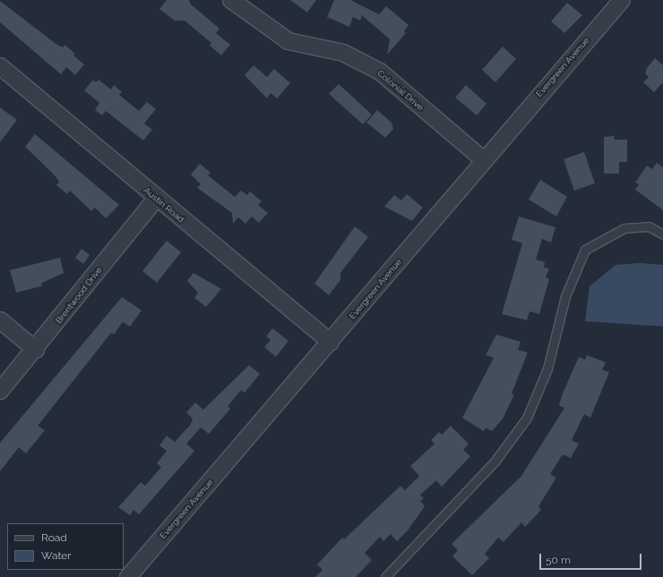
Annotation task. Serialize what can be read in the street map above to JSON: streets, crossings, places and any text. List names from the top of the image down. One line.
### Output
{"streets":{"street":["Evergreen Avenue","Colonial Drive","Austin Road","Brentwood Drive"]},"crossings":[["Evergreen Avenue","Colonial Drive"],["Evergreen Avenue","Austin Road"],["Austin Road","Brentwood Drive"]],"legend":["Road","Water"],"scale_bar":"50 m"}
